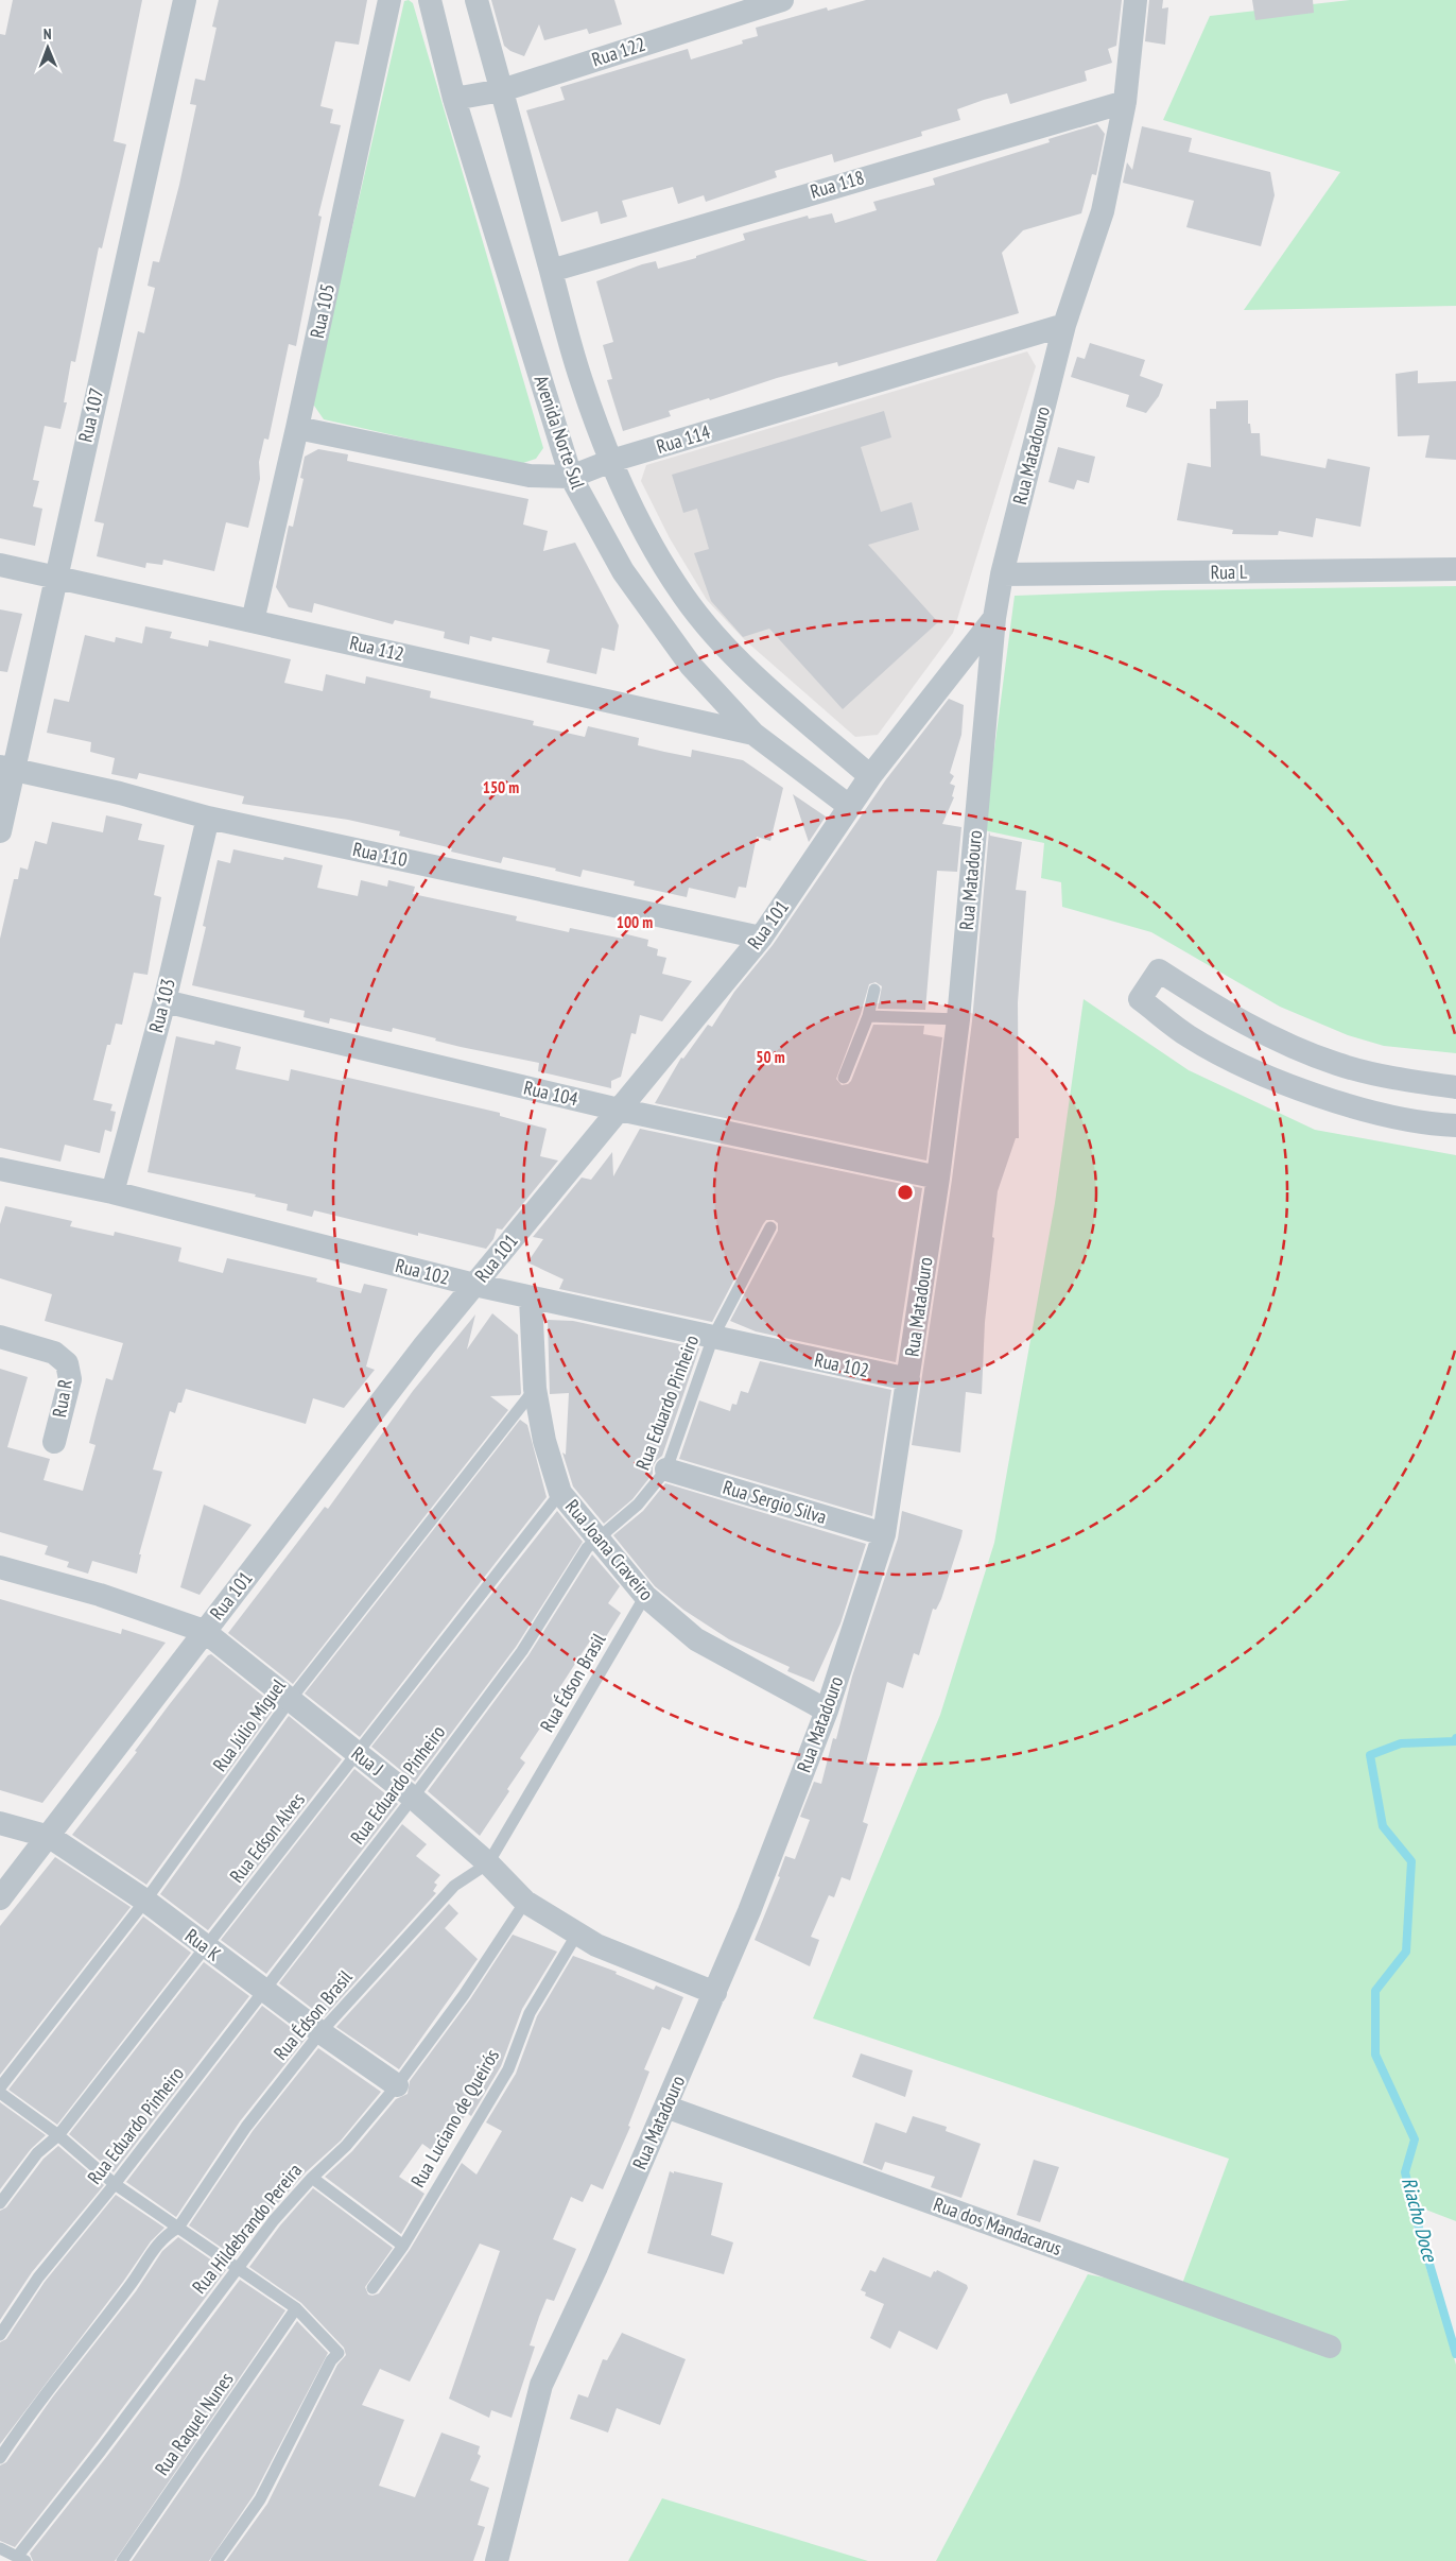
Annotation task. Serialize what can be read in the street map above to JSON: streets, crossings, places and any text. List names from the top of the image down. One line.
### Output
{"streets":{"street":["Rua 122","Rua 118","Rua 105","Rua 107","Avenida Norte Sul","Rua 114","Rua Matadouro","Rua L","Rua 112","Rua 110","Rua 101","Rua 103","Rua 104","Rua 102","Rua R","Rua Sergio Silva","Rua Joana Craveiro","Rua J","Rua K","Rua dos Mandacarus"],"lane":["Rua Eduardo Pinheiro","Rua Édson Brasil","Rua Júlio Miguel","Rua Edson Alves","Rua Luciano de Queirós","Rua Hildebrando Pereira","Rua Raquel Nunes"]},"crossings":[["Rua 122","Avenida Norte Sul"],["Rua 118","Avenida Norte Sul"],["Rua 118","Rua Matadouro"],["Rua 105","Rua 114"],["Rua 105","Rua 112"],["Rua 107","Rua 112"],["Rua 107","Rua 110"],["Avenida Norte Sul","Rua 114"],["Avenida Norte Sul","Rua 112"],["Avenida Norte Sul","Rua 101"],["Rua 114","Rua Matadouro"],["Rua Matadouro","Rua L"],["Rua Matadouro","Rua 101"],["Rua Matadouro","Rua 104"],["Rua Matadouro","Rua 102"],["Rua Matadouro","Rua Sergio Silva"],["Rua Matadouro","Rua Joana Craveiro"],["Rua Matadouro","Rua J"],["Rua Matadouro","Rua dos Mandacarus"],["Rua 110","Rua 101"],["Rua 110","Rua 103"],["Rua 101","Rua 104"],["Rua 101","Rua 102"],["Rua 101","Rua J"],["Rua 101","Rua K"],["Rua 103","Rua 104"],["Rua 103","Rua 102"],["Rua 102","Rua Eduardo Pinheiro"],["Rua 102","Rua Joana Craveiro"],["Rua Eduardo Pinheiro","Rua Sergio Silva"],["Rua Eduardo Pinheiro","Rua Joana Craveiro"],["Rua Eduardo Pinheiro","Rua J"],["Rua Eduardo Pinheiro","Rua K"],["Rua Joana Craveiro","Rua Édson Brasil"],["Rua Joana Craveiro","Rua Júlio Miguel"],["Rua Joana Craveiro","Rua Edson Alves"],["Rua Édson Brasil","Rua J"],["Rua Édson Brasil","Rua K"],["Rua Júlio Miguel","Rua J"],["Rua Júlio Miguel","Rua K"],["Rua J","Rua Edson Alves"],["Rua J","Rua Luciano de Queirós"],["Rua J","Rua Hildebrando Pereira"],["Rua Edson Alves","Rua K"],["Rua K","Rua Hildebrando Pereira"]],"water":["Riacho Doce"],"north":"top","rings":["150 m","100 m","50 m"]}
